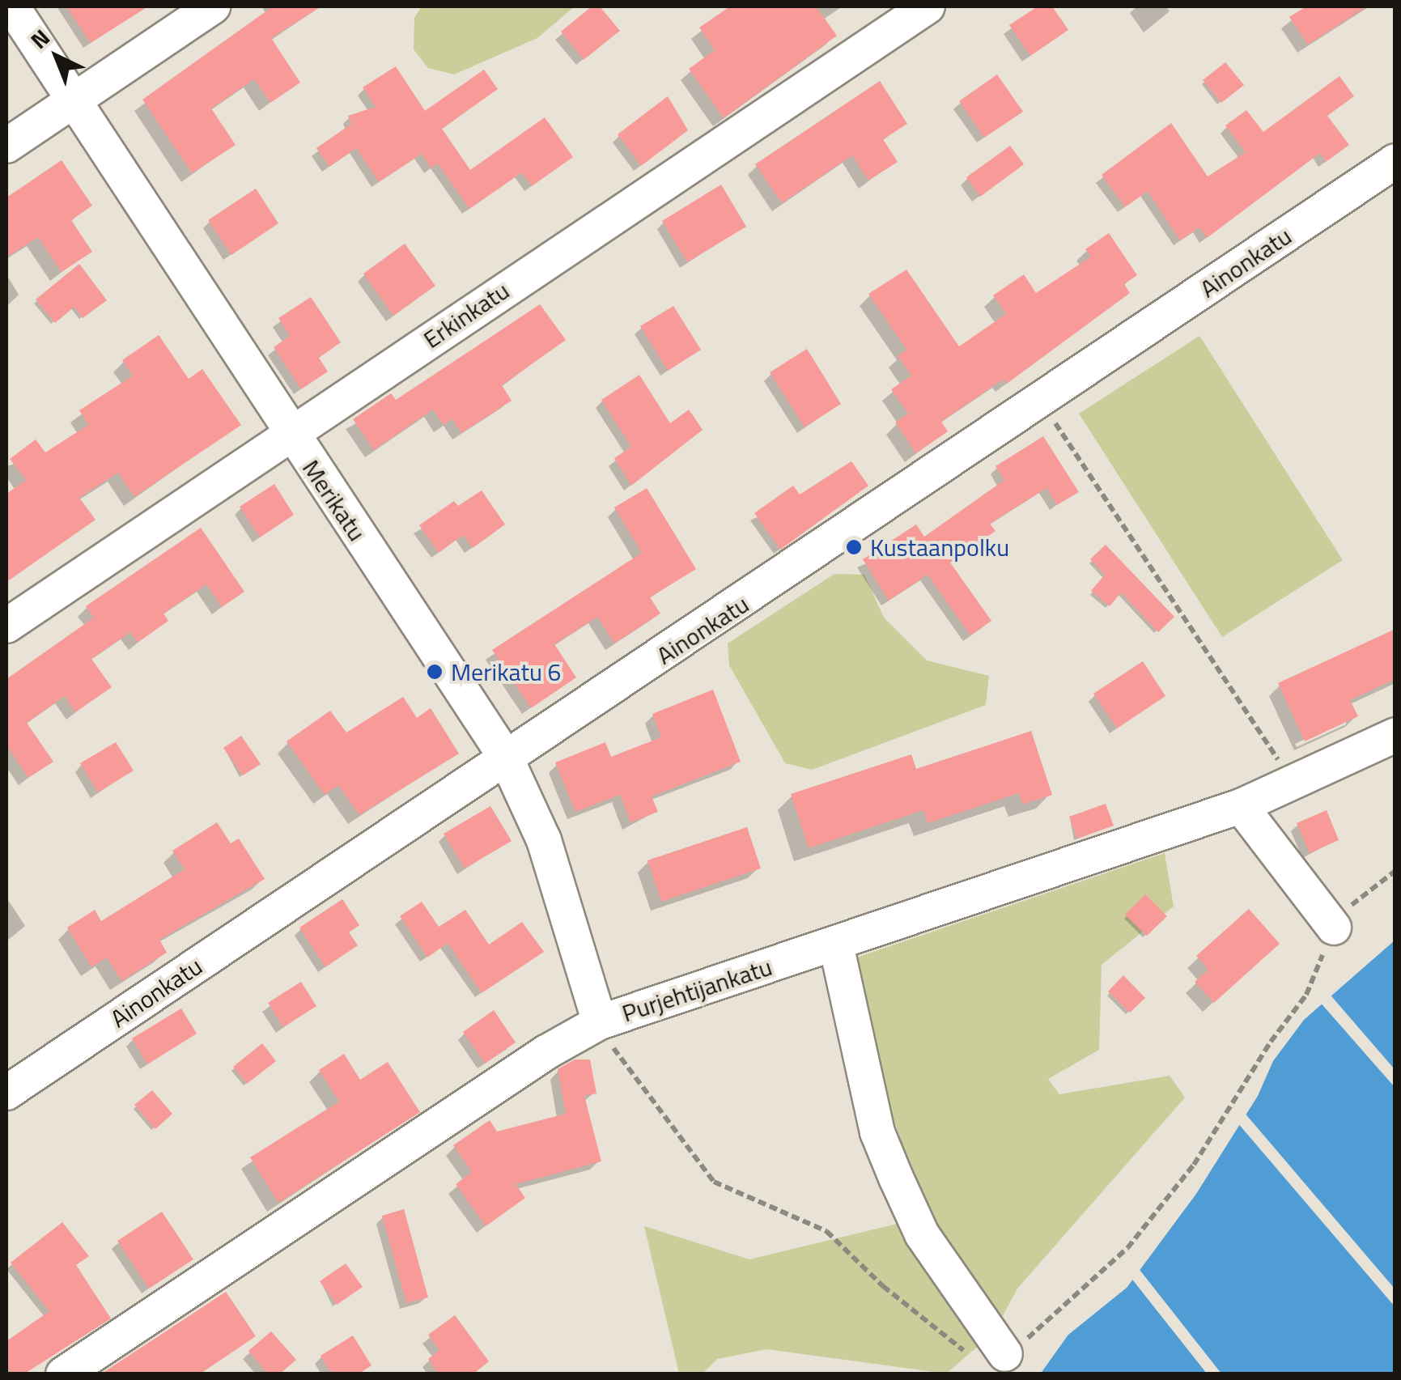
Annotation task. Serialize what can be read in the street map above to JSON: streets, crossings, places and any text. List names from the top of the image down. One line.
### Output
{"streets":{"street":["Ainonkatu","Erkinkatu","Merikatu","Purjehtijankatu"]},"crossings":[["Ainonkatu","Merikatu"],["Erkinkatu","Merikatu"],["Merikatu","Purjehtijankatu"]],"places":["Kustaanpolku","Merikatu 6"],"north":"top left"}
